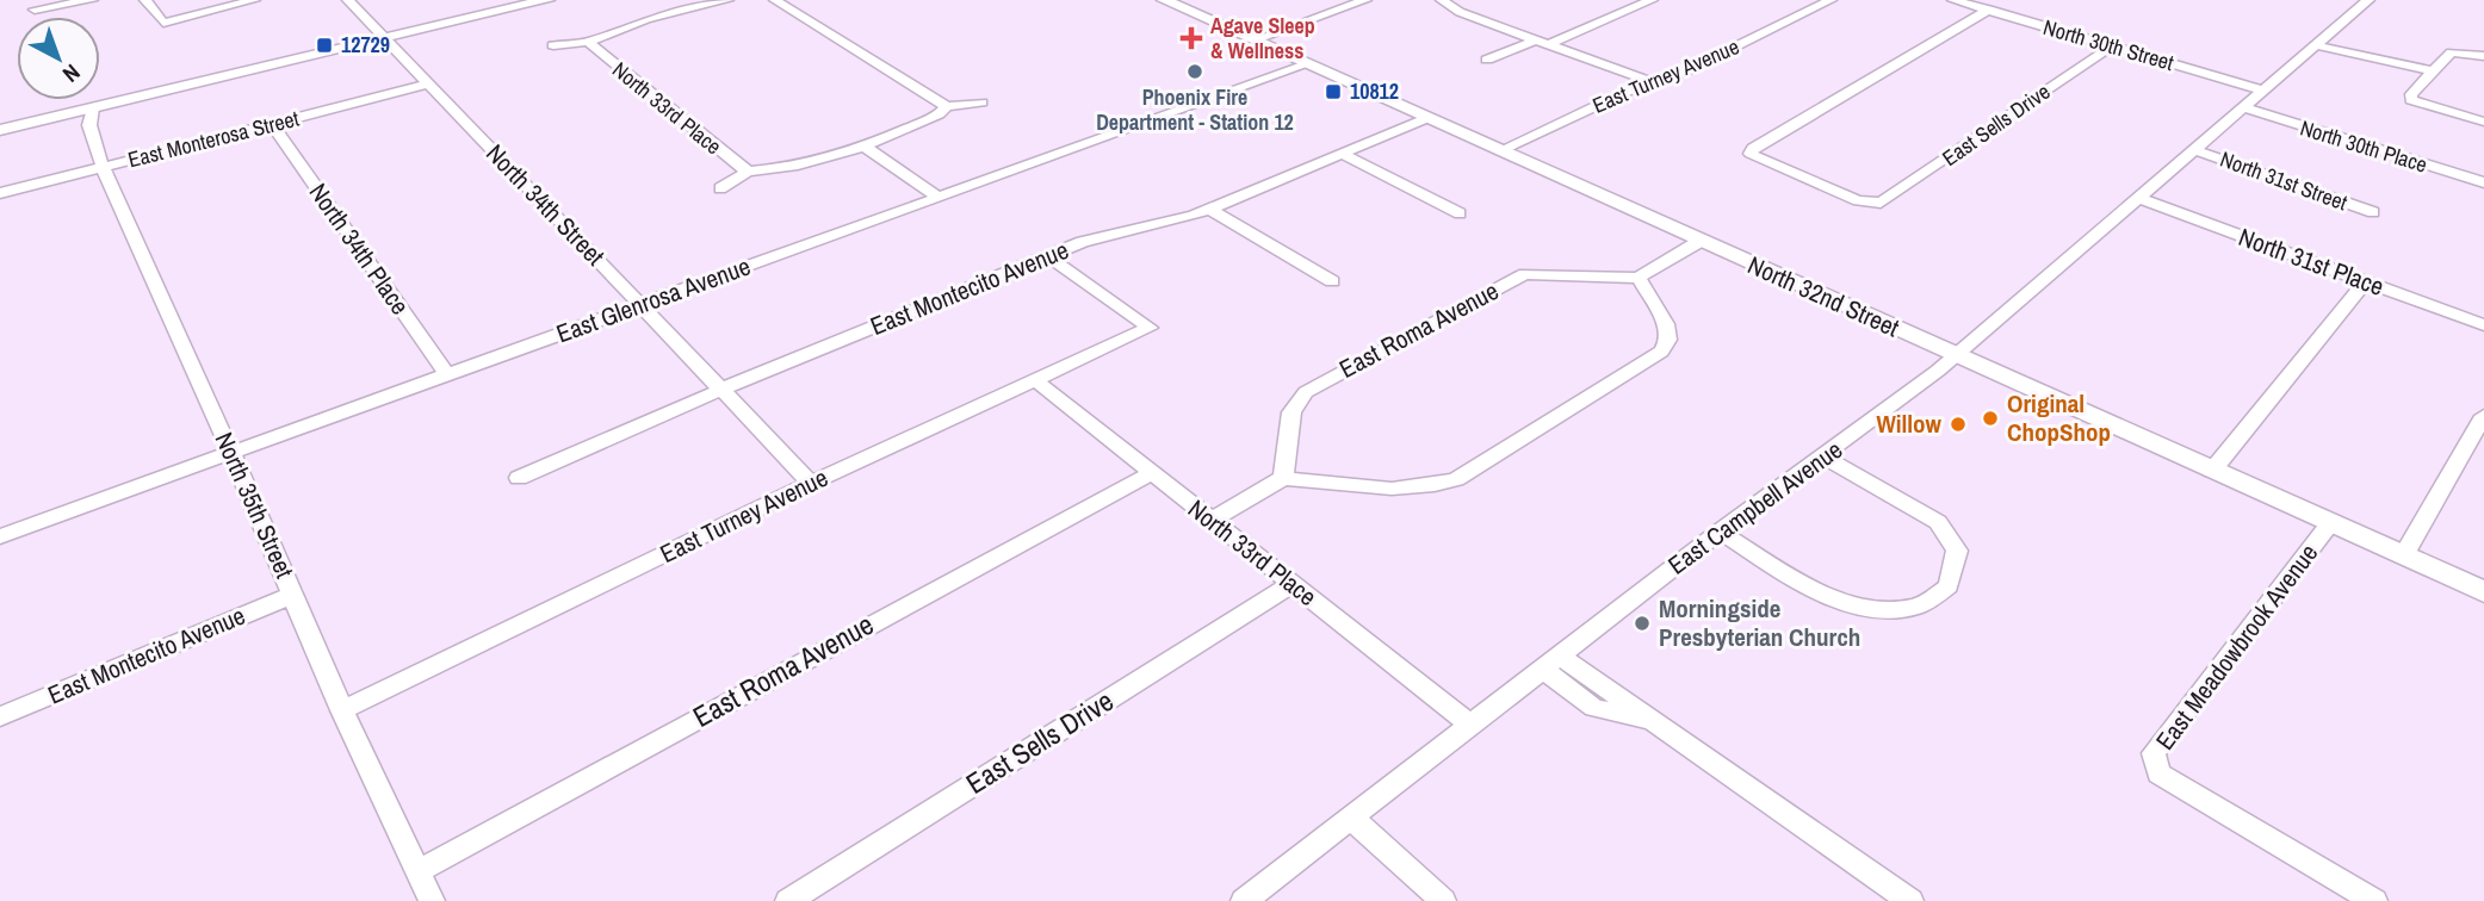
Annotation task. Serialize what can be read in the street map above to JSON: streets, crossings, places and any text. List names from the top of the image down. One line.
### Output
{"streets":{"main road":["North 32nd Street"],"street":["North 30th Street","East Turney Avenue","North 33rd Place","East Sells Drive","East Monterosa Street","North 30th Place","North 31st Street","North 34th Street","North 34th Place","North 31st Place","East Montecito Avenue","East Glenrosa Avenue","East Roma Avenue","North 35th Street","East Campbell Avenue","East Meadowbrook Avenue"]},"crossings":[["North 30th Street","East Sells Drive"],["North 30th Street","East Campbell Avenue"],["East Turney Avenue","North 33rd Place"],["East Turney Avenue","North 34th Street"],["East Turney Avenue","East Montecito Avenue"],["East Turney Avenue","North 32nd Street"],["East Turney Avenue","North 35th Street"],["North 33rd Place","East Sells Drive"],["North 33rd Place","East Roma Avenue"],["North 33rd Place","East Campbell Avenue"],["East Monterosa Street","North 34th Street"],["East Monterosa Street","North 34th Place"],["East Monterosa Street","North 35th Street"],["North 30th Place","East Campbell Avenue"],["North 31st Street","East Campbell Avenue"],["North 34th Street","East Montecito Avenue"],["North 34th Street","East Glenrosa Avenue"],["North 34th Place","East Glenrosa Avenue"],["North 31st Place","East Campbell Avenue"],["East Montecito Avenue","North 32nd Street"],["East Montecito Avenue","North 35th Street"],["North 32nd Street","East Glenrosa Avenue"],["North 32nd Street","East Campbell Avenue"],["North 32nd Street","East Meadowbrook Avenue"],["East Glenrosa Avenue","North 35th Street"],["East Roma Avenue","North 35th Street"]],"places":{"health":["Agave Sleep & Wellness"],"transit":["12729","10812"],"other":["Phoenix Fire Department - Station 12","Original ChopShop","Willow","Morningside Presbyterian Church"]},"north":"bottom right"}
